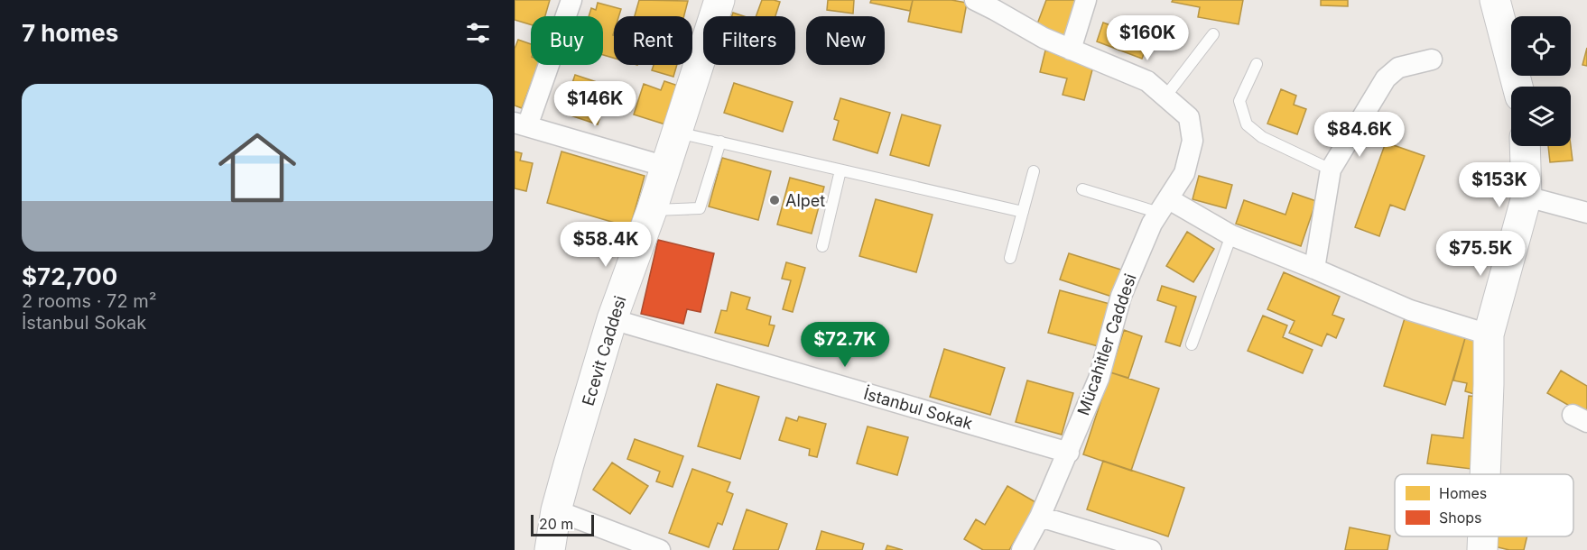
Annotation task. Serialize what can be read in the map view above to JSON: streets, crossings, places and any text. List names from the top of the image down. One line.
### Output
{"streets":{"main road":["Ecevit Caddesi"],"street":["Mücahitler Caddesi","İstanbul Sokak"]},"crossings":[["Mücahitler Caddesi","İstanbul Sokak"],["Ecevit Caddesi","İstanbul Sokak"]],"places":["Alpet"],"legend":["Homes","Shops"],"scale_bar":"20 m","page":{"heading":"7 homes","price":["$160K","$146K","$84.6K","$153K","$58.4K","$75.5K","$72.7K"],"chip":["Buy","Rent","Filters","New"],"list":[{"name":"$72,700","note":"2 rooms · 72 m² · İstanbul Sokak"}],"scale":"20 m"}}
